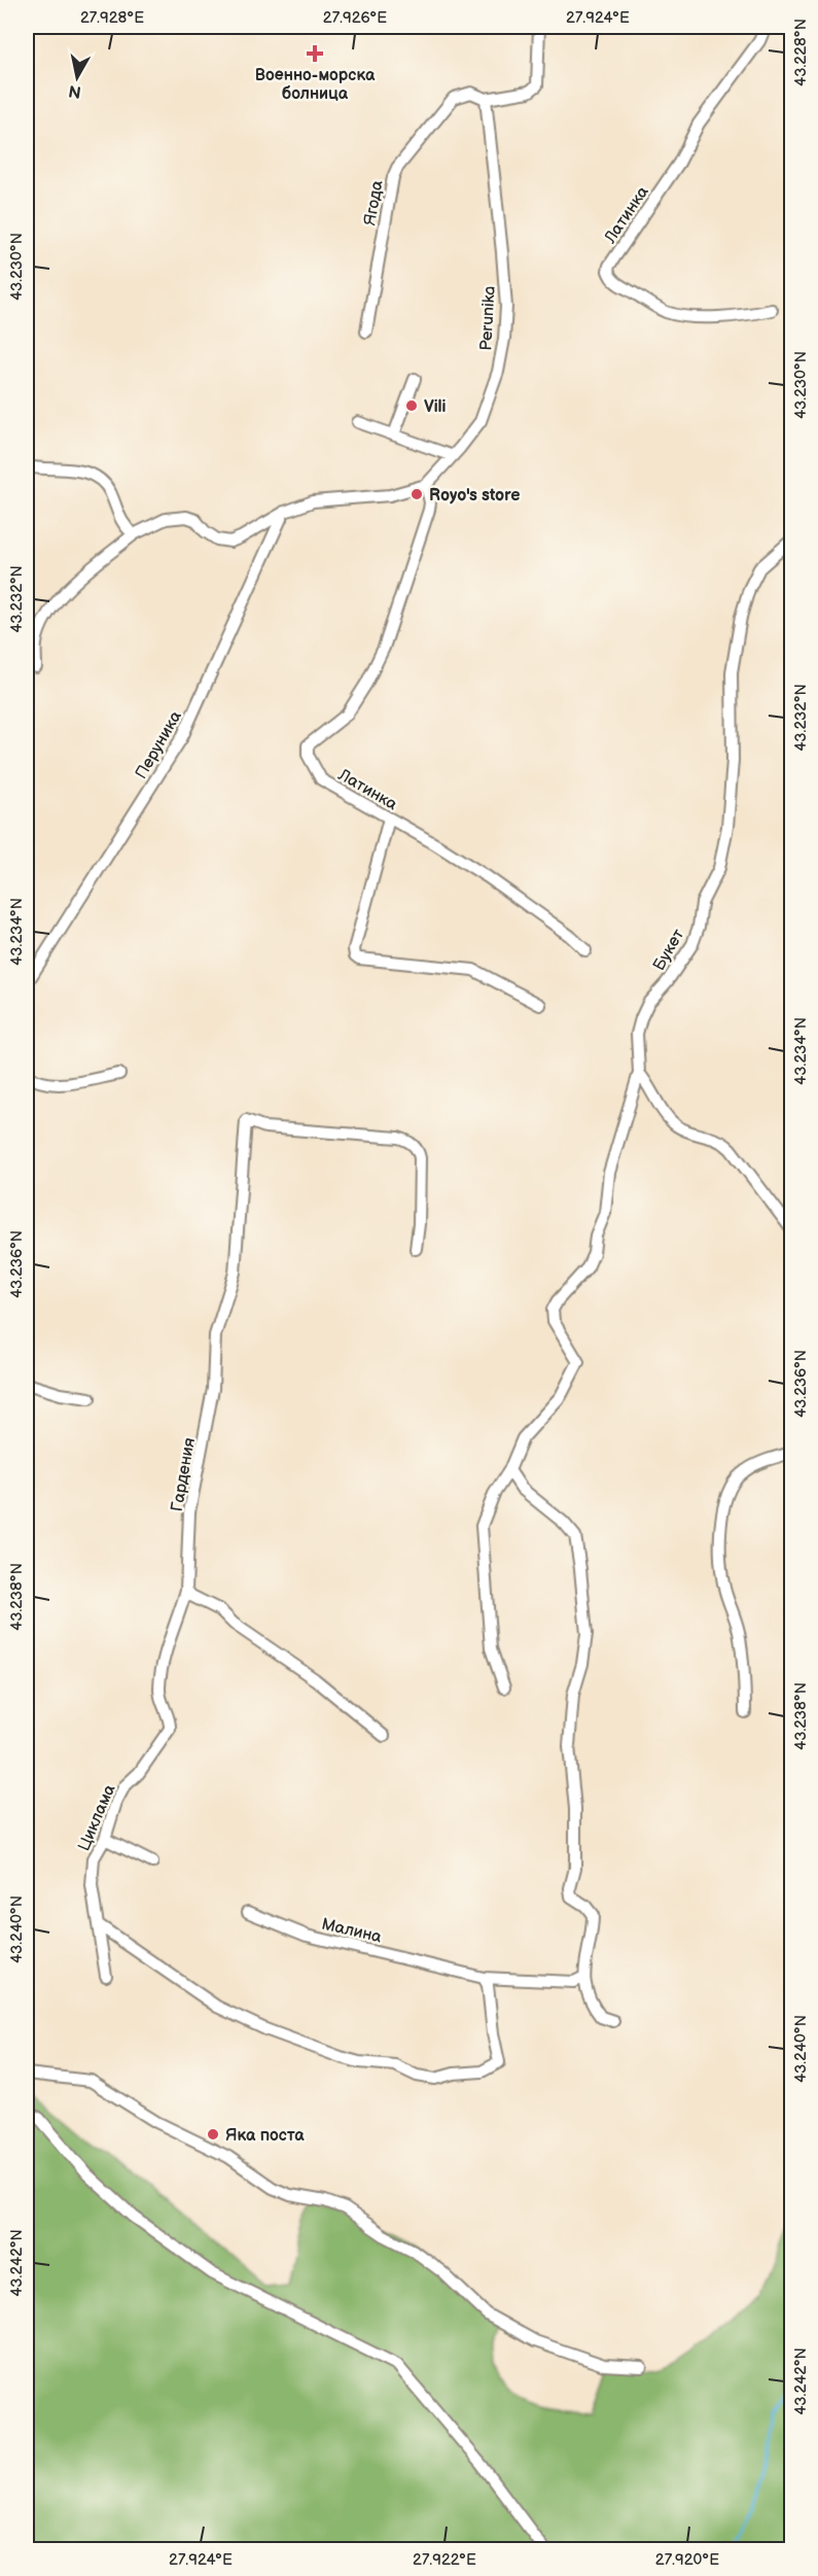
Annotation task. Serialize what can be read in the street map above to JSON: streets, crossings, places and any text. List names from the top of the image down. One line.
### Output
{"streets":{"street":["Ягода","Латинка","Perunika","Перуника","Букет","Гардения","Циклама","Малина"]},"crossings":[["Ягода","Perunika"],["Латинка","Perunika"],["Гардения","Циклама"]],"places":{"health":["Военно-морска болница"],"other":["Vili","Royo's store","Яка поста"]},"north":"bottom","coordinates":["27.928°E","27.926°E","27.924°E","43.228°N","43.230°N","43.232°N","43.234°N","43.236°N","43.238°N","43.240°N","43.242°N","27.922°E","27.920°E"]}
